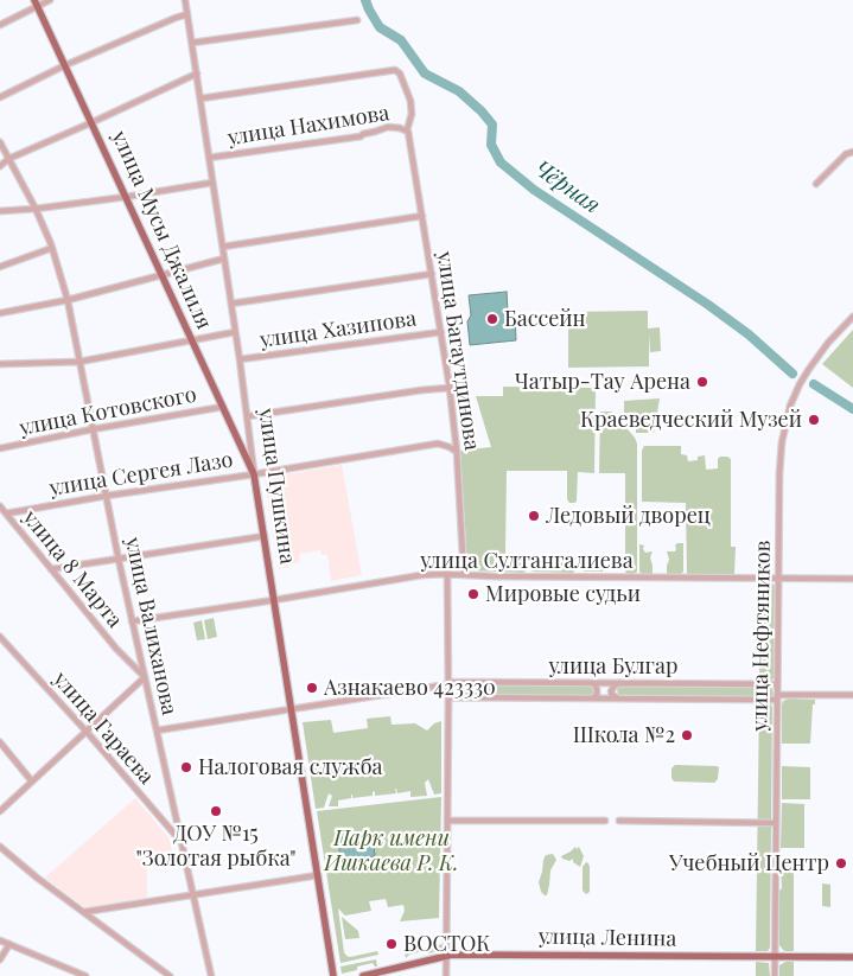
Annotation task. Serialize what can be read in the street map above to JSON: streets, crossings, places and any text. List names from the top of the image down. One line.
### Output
{"streets":{"main road":["улица Мусы Джалиля","улица Пушкина","улица Ленина"],"street":["улица Нахимова","улица Хазипова","улица Багаутдинова","улица Котовского","улица Сергея Лазо","улица Султангалиева","улица 8 Марта","улица Валиханова","улица Нефтяников","улица Булгар","улица Гараева"]},"crossings":[["улица Нахимова","улица Багаутдинова"],["улица Нахимова","улица Пушкина"],["улица Мусы Джалиля","улица Котовского"],["улица Мусы Джалиля","улица Сергея Лазо"],["улица Мусы Джалиля","улица Пушкина"],["улица Хазипова","улица Багаутдинова"],["улица Хазипова","улица Пушкина"],["улица Багаутдинова","улица Сергея Лазо"],["улица Багаутдинова","улица Пушкина"],["улица Багаутдинова","улица Султангалиева"],["улица Котовского","улица Валиханова"],["улица Сергея Лазо","улица Пушкина"],["улица Сергея Лазо","улица 8 Марта"],["улица Сергея Лазо","улица Валиханова"],["улица Пушкина","улица Султангалиева"],["улица Пушкина","улица Булгар"],["улица Султангалиева","улица Валиханова"],["улица Султангалиева","улица Нефтяников"],["улица 8 Марта","улица Валиханова"],["улица Валиханова","улица Булгар"],["улица Валиханова","улица Гараева"],["улица Нефтяников","улица Булгар"],["улица Нефтяников","улица Ленина"]],"water":["Чёрная"],"parks":["Парк имени Ишкаева Р. К."],"places":["Бассейн","Чатыр-Тау Арена","Краеведческий Музей","Ледовый дворец","Мировые судьи","Азнакаево 423330","Школа №2","Налоговая служба","ДОУ №15 \"Золотая рыбка\"","Учебный Центр","ВОСТОК"]}
